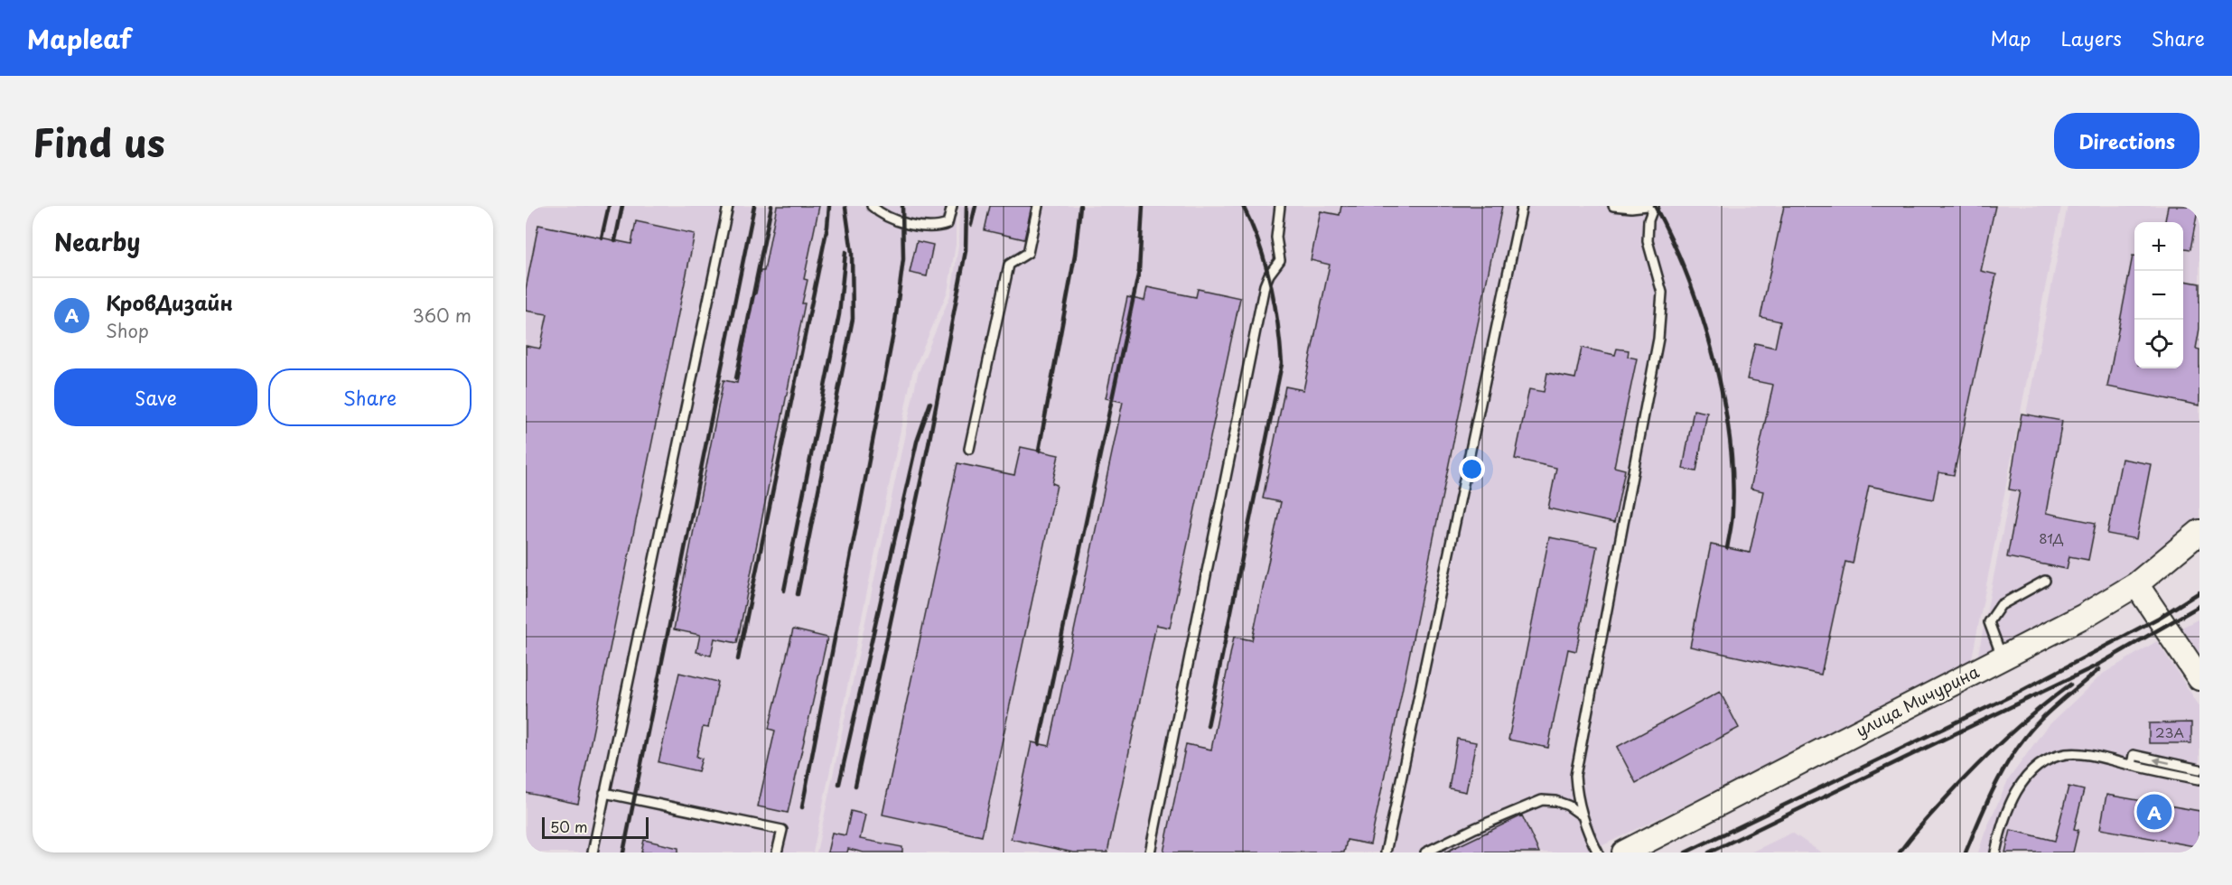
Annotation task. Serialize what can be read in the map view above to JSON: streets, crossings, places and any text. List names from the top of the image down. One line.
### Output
{"streets":{"street":["улица Мичурина"]},"house_numbers":["81Д","23А"],"scale_bar":"50 m","page":{"header":"Mapleaf","nav":["Map","Layers","Share"],"title":"Find us","buttons":["Directions",["Save","Share"]],"heading":"Nearby","map_buttons":["+","−"],"list":[{"mark":"A","name":"КровДизайн","note":"Shop","value":"360 m"}],"pins":"A","scale":"50 m"}}
